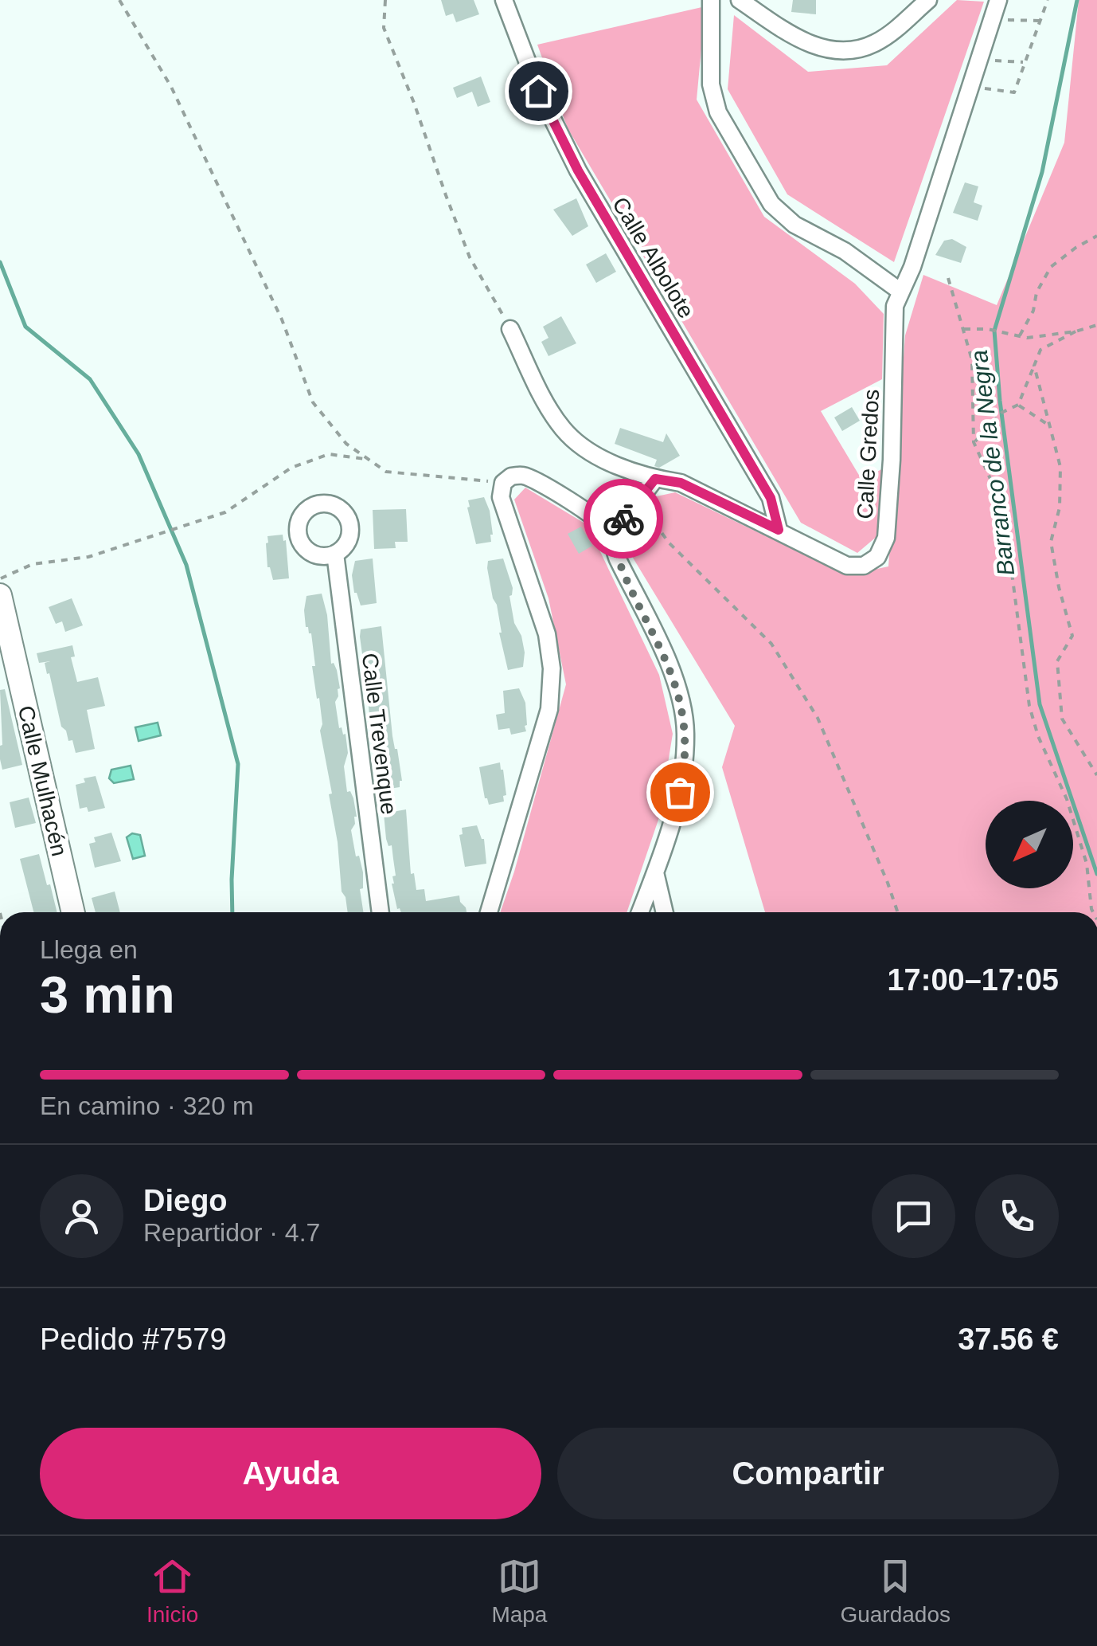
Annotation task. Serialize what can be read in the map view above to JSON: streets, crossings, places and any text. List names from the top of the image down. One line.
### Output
{"streets":{"street":["Calle Albolote","Calle Gredos","Calle Trevenque","Calle Mulhacén"]},"crossings":[["Calle Albolote","Calle Gredos"]],"water":["Barranco de la Negra"],"north":"bottom left","page":{"heading":["3 min","Llega en","17:00–17:05"],"panel":["Diego","Repartidor · 4.7","Pedido #7579","37.56 €"],"bar":"En camino · 320 m","buttons":["Ayuda","Compartir"],"tabs":["Inicio","Mapa","Guardados"]}}
